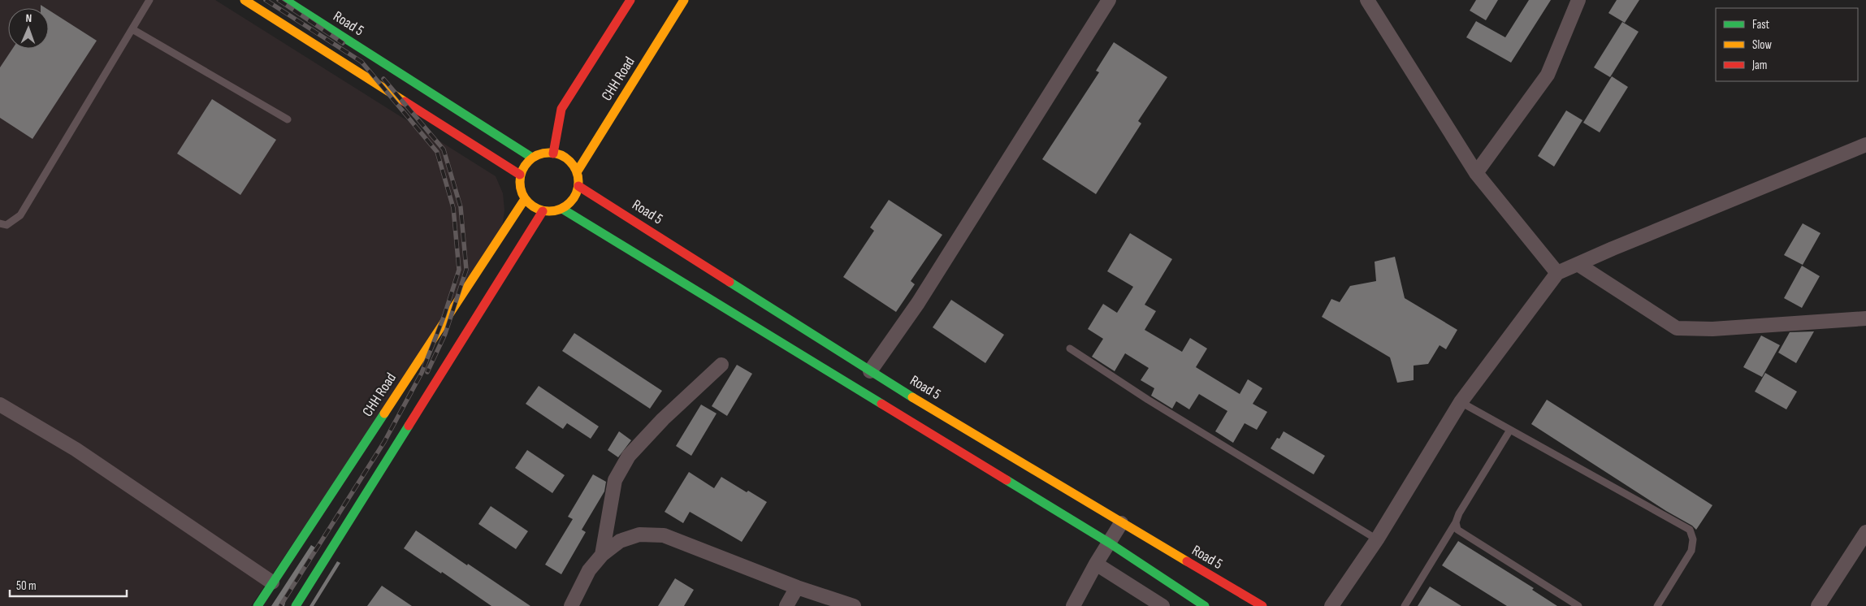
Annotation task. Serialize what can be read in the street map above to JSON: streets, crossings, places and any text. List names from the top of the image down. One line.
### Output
{"streets":{"street":["Road 5","CHH Road"]},"crossings":[["Road 5","CHH Road"]],"legend":["Fast","Slow","Jam"],"scale_bar":"50 m","north":"top"}
